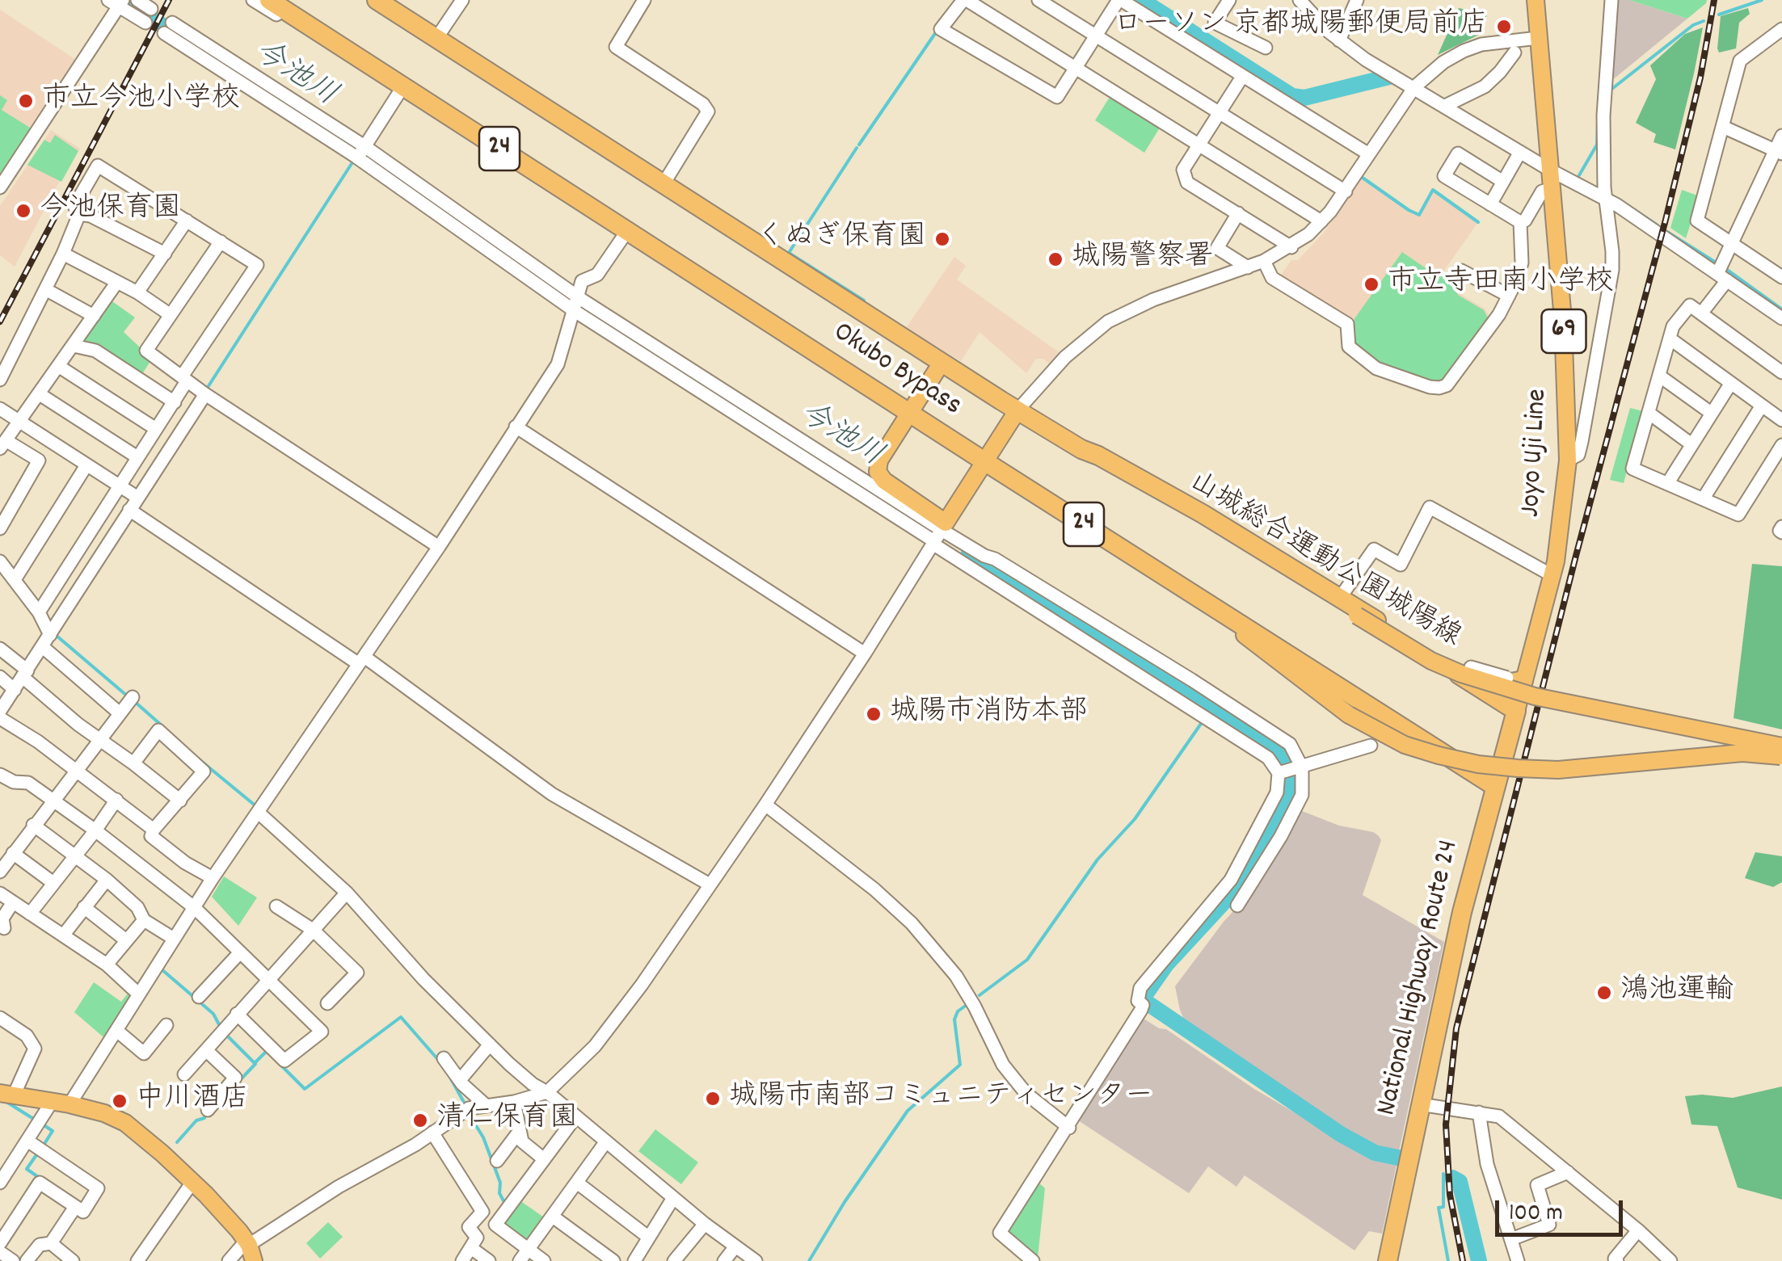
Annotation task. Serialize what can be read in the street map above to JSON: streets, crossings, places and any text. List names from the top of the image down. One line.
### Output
{"streets":{"highway":["24","Okubo Bypass","National Highway Route 24"],"main road":["69","Joyo Uji Line","山城総合運動公園城陽線"]},"crossings":[["Okubo Bypass","Joyo Uji Line"],["Okubo Bypass","山城総合運動公園城陽線"],["Okubo Bypass","National Highway Route 24"],["Joyo Uji Line","National Highway Route 24"]],"water":["今池川"],"places":["ローソン 京都城陽郵便局前店","市立今池小学校","今池保育園","くぬぎ保育園","城陽警察署","市立寺田南小学校","城陽市消防本部","鴻池運輸","城陽市南部コミュニティセンター","中川酒店","清仁保育園"],"scale_bar":"100 m"}
